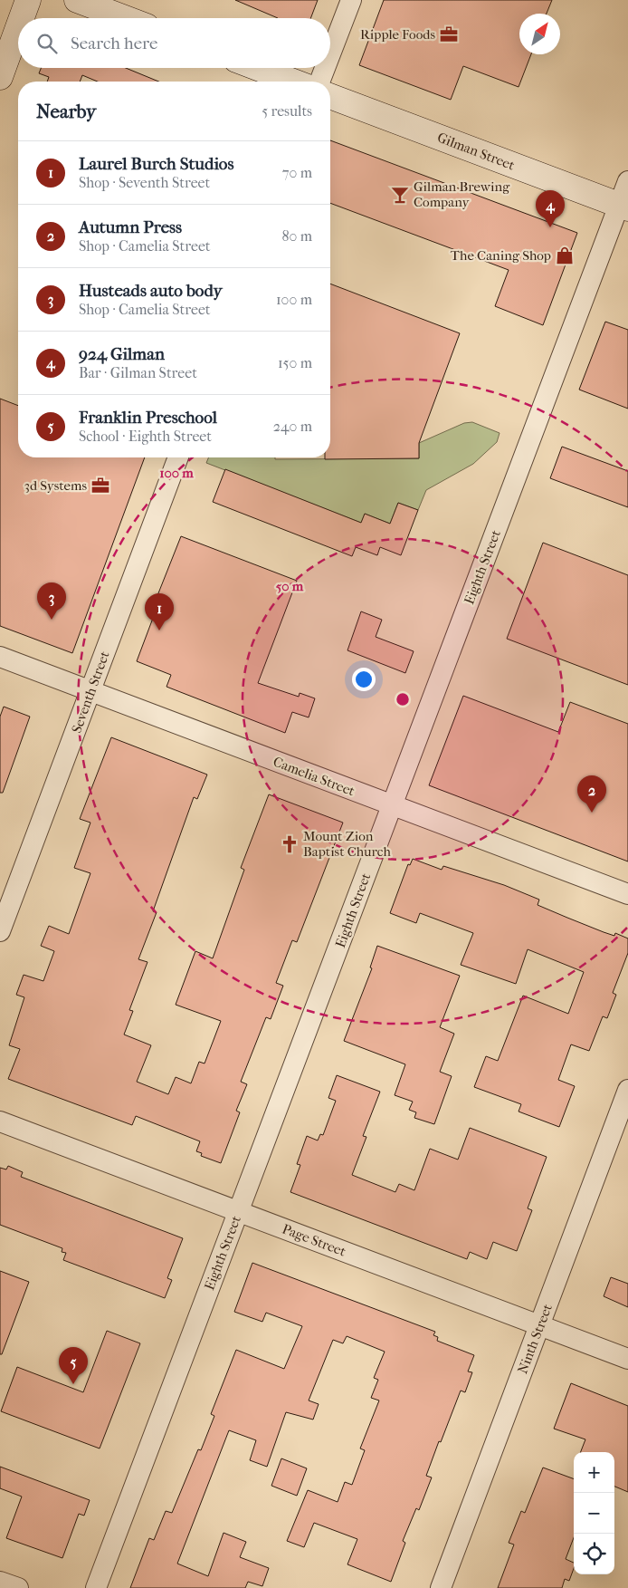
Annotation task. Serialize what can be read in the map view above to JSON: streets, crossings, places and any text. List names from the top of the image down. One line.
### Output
{"streets":{"main road":["Gilman Street"],"street":["Eighth Street","Seventh Street","Camelia Street","Page Street","Ninth Street"]},"crossings":[["Gilman Street","Eighth Street"],["Eighth Street","Camelia Street"],["Eighth Street","Page Street"],["Seventh Street","Camelia Street"],["Page Street","Ninth Street"]],"places":{"office":["Ripple Foods","3d Systems"],"bar":["Gilman Brewing Company"],"shop":["The Caning Shop"],"church":["Mount Zion Baptist Church"]},"north":"top right","page":{"search":"Search here","heading":["Nearby","5 results"],"list":[{"mark":"1","name":"Laurel Burch Studios","note":"Shop · Seventh Street","value":"70 m"},{"mark":"2","name":"Autumn Press","note":"Shop · Camelia Street","value":"80 m"},{"mark":"3","name":"Husteads auto body","note":"Shop · Camelia Street","value":"100 m"},{"mark":"4","name":"924 Gilman","note":"Bar · Gilman Street","value":"150 m"},{"mark":"5","name":"Franklin Preschool","note":"School · Eighth Street","value":"240 m"}],"pins":["4","3","1","2","5"],"map_buttons":["+","−"]},"rings":["100 m","50 m"]}
